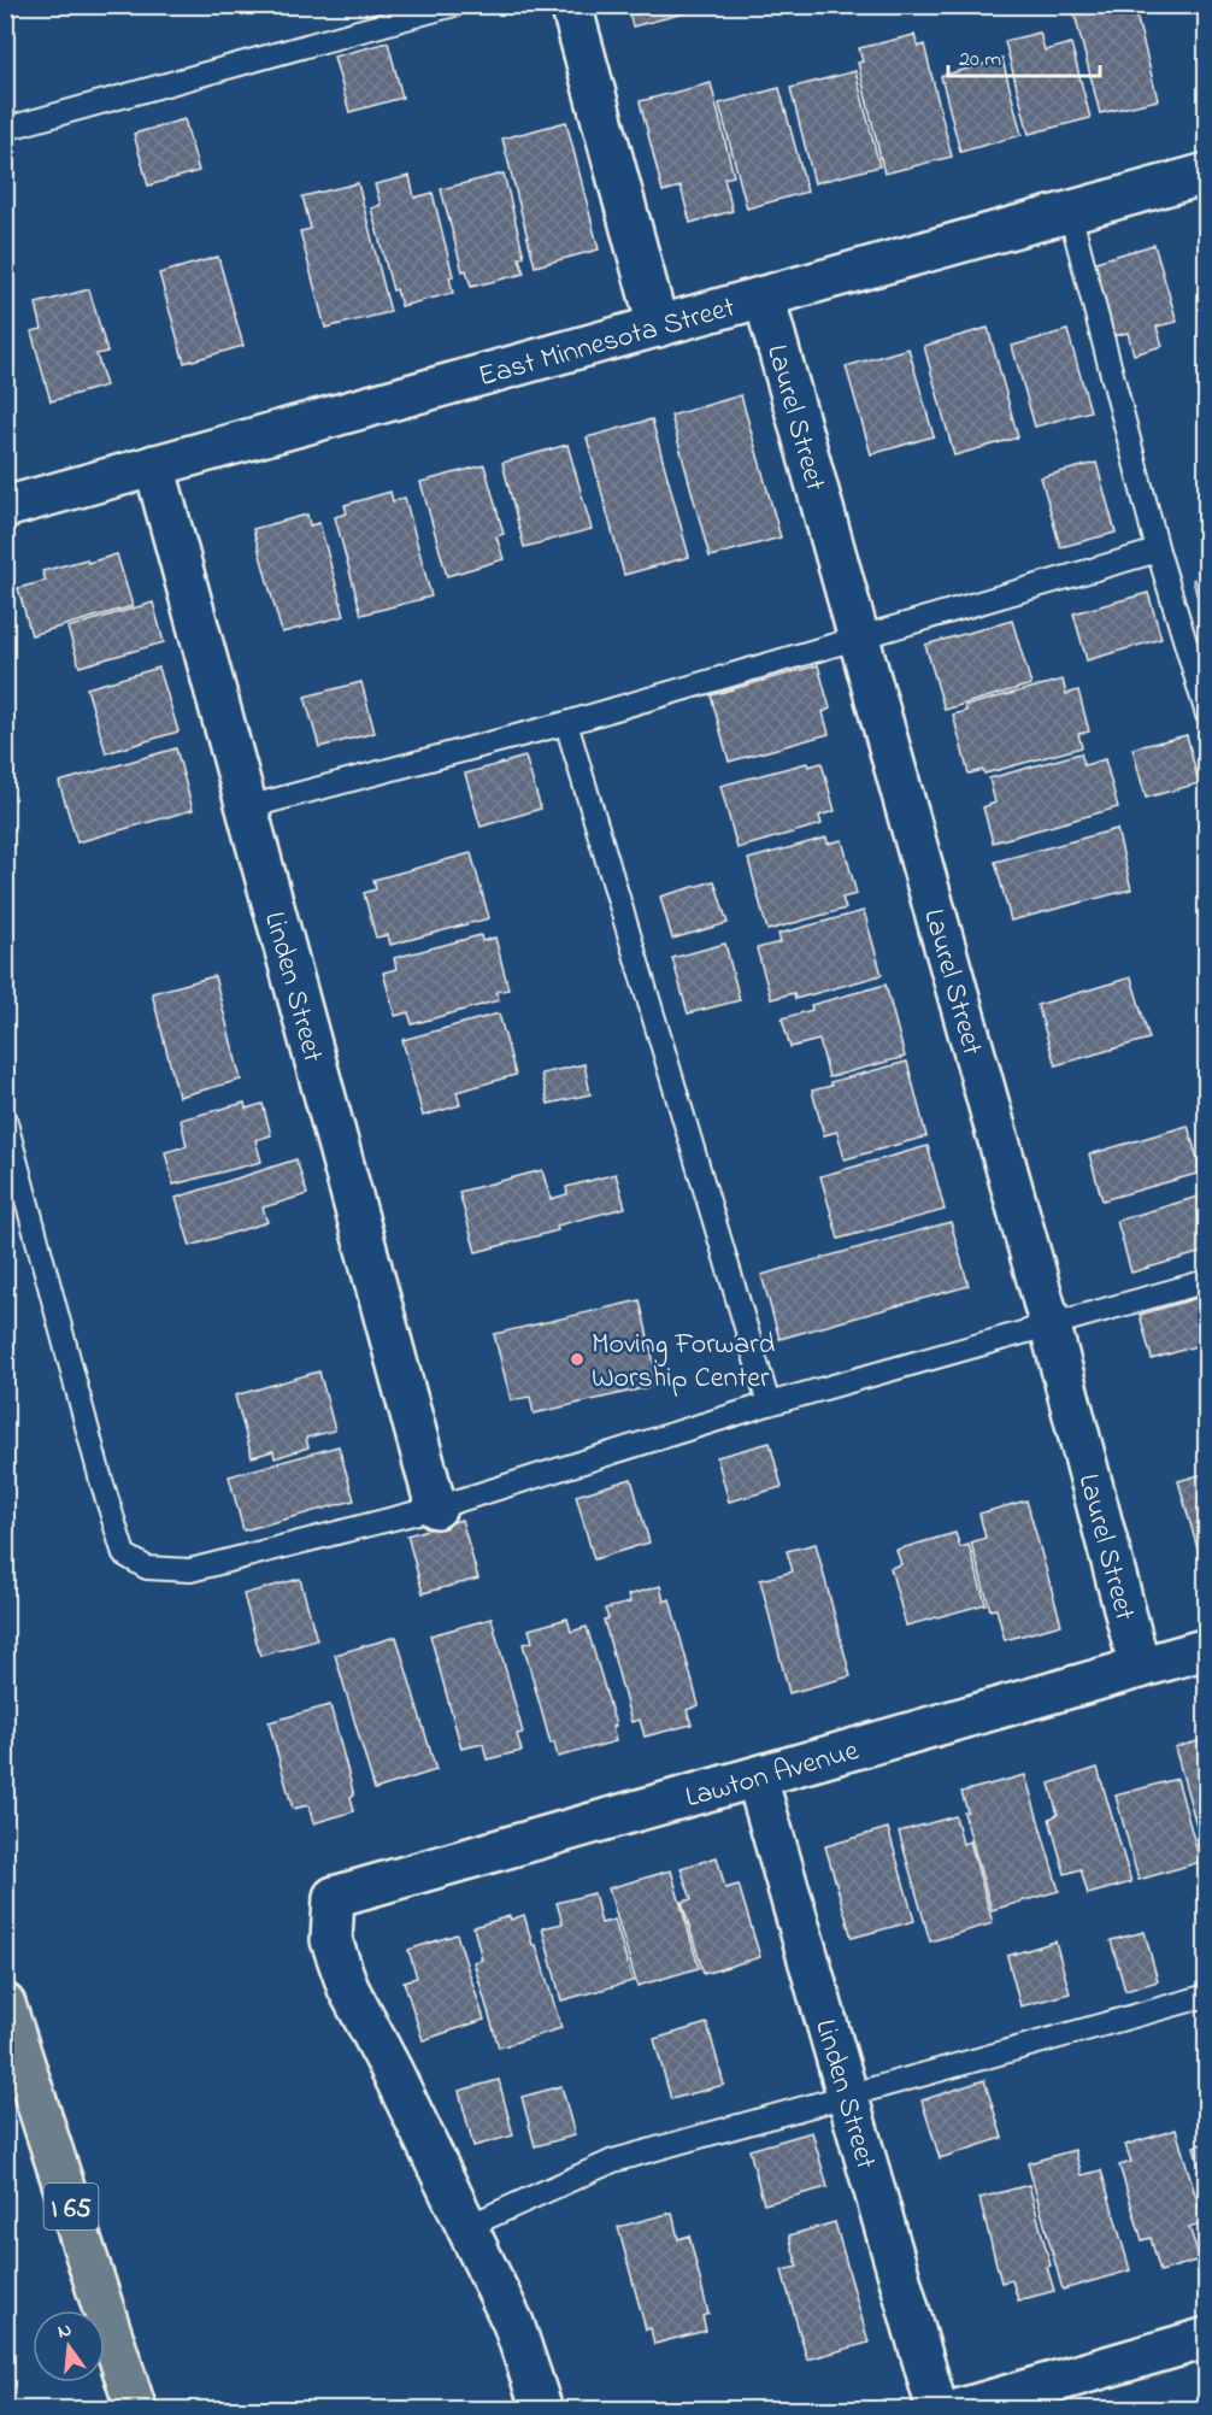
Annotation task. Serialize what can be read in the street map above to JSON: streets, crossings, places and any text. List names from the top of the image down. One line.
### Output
{"streets":{"highway":["I 65"],"street":["East Minnesota Street","Laurel Street","Linden Street","Lawton Avenue"]},"crossings":[["East Minnesota Street","Laurel Street"],["East Minnesota Street","Linden Street"],["Laurel Street","Lawton Avenue"],["Linden Street","Lawton Avenue"]],"places":["Moving Forward Worship Center"],"scale_bar":"20 m","north":"top"}
